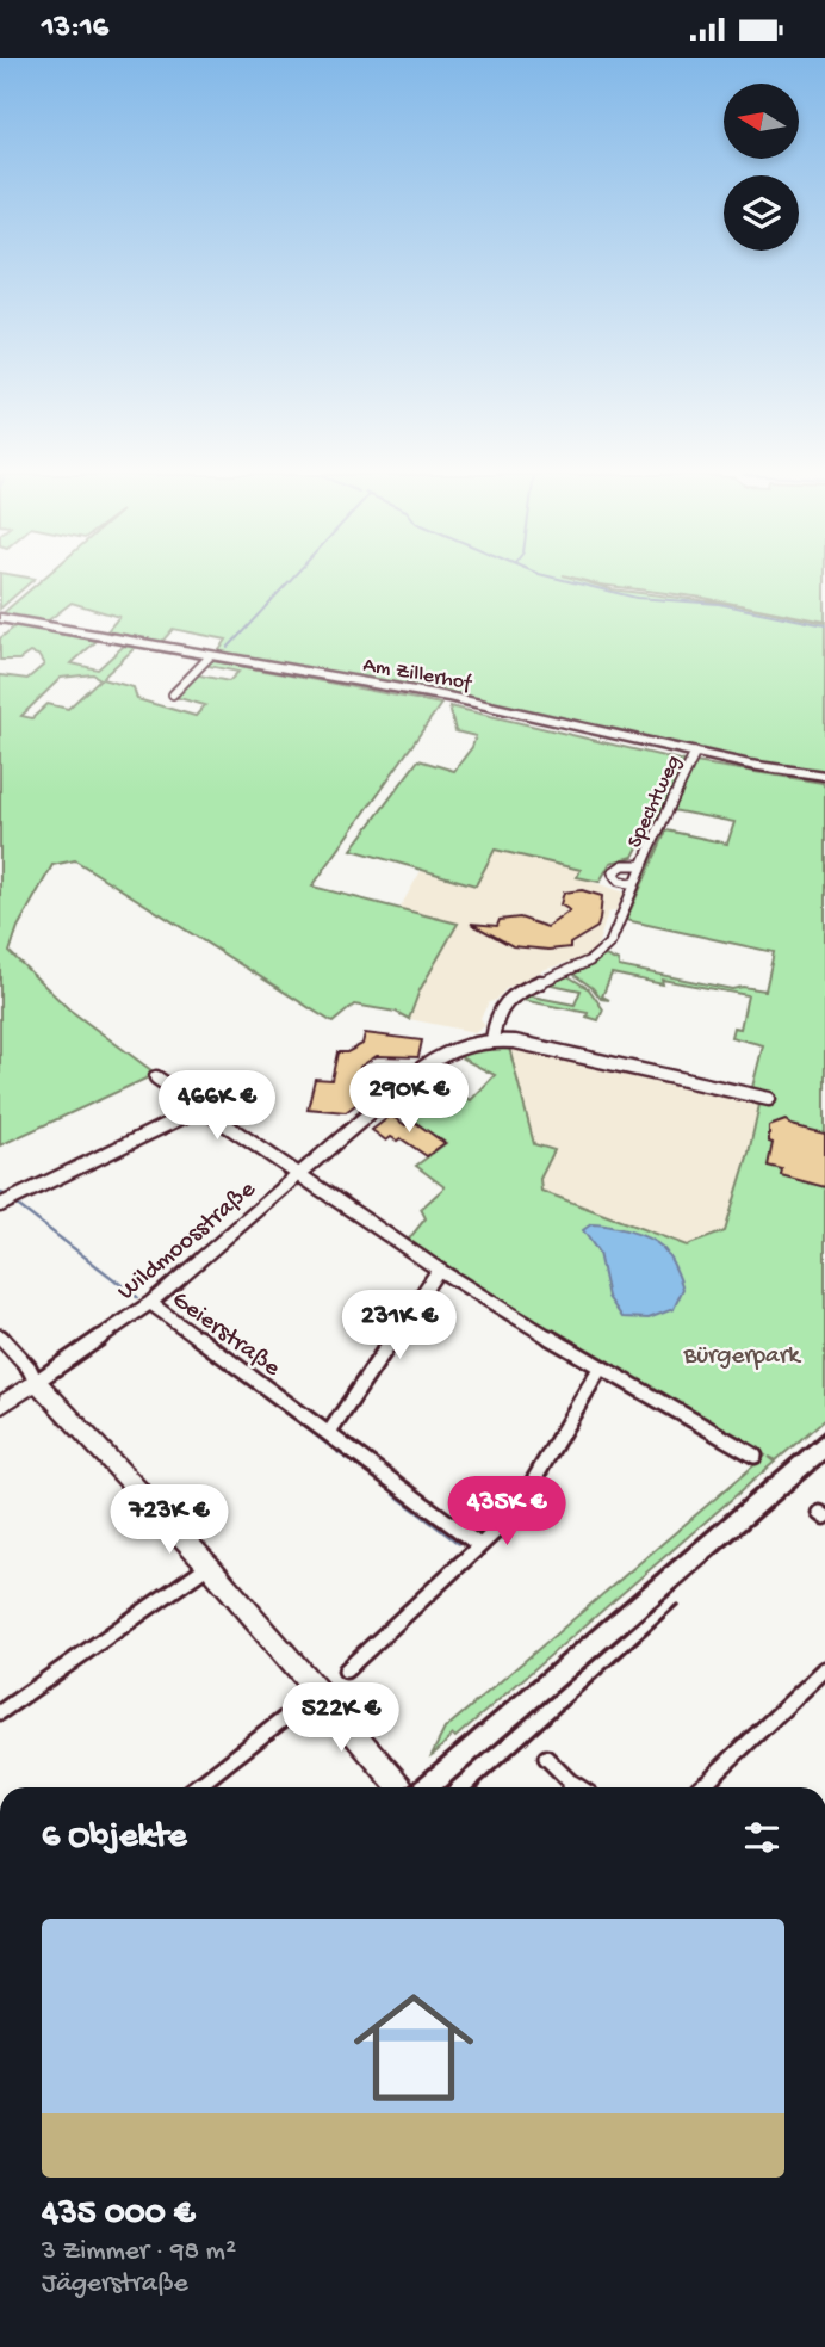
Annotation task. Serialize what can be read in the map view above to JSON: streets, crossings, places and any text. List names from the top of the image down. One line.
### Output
{"streets":{"street":["Am Zillerhof","Spechtweg","Wildmoosstraße","Geierstraße"]},"crossings":[["Am Zillerhof","Spechtweg"],["Spechtweg","Wildmoosstraße"],["Wildmoosstraße","Geierstraße"]],"parks":["Bürgerpark"],"north":"left","page":{"status":"13:16","price":["290K €","466K €","231K €","435K €","723K €","522K €"],"heading":"6 Objekte","list":[{"name":"435 000 €","note":"3 Zimmer · 98 m² · Jägerstraße"}]}}
